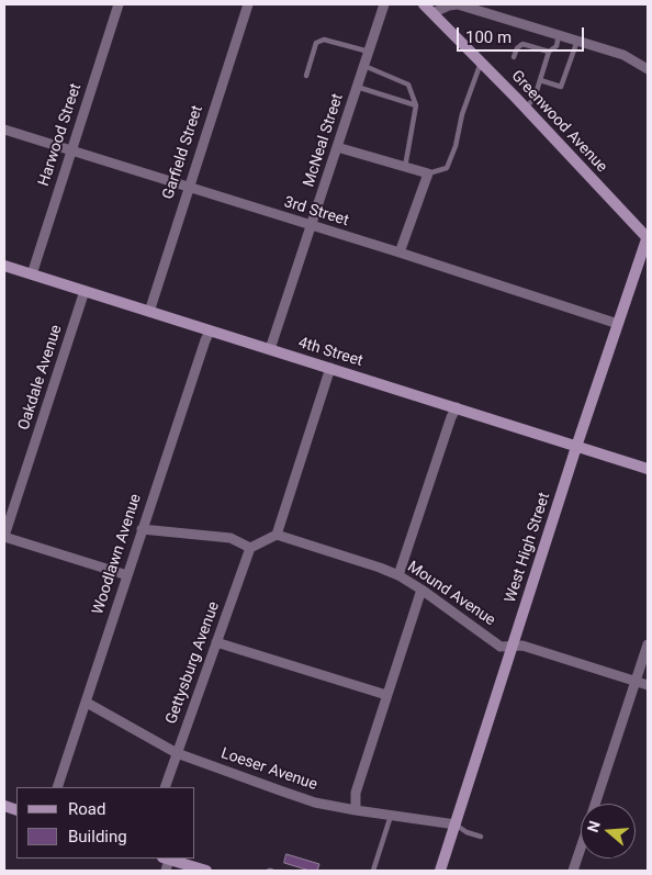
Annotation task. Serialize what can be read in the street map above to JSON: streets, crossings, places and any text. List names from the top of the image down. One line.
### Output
{"streets":{"street":["Greenwood Avenue","Harwood Street","McNeal Street","Garfield Street","3rd Street","4th Street","Oakdale Avenue","West High Street","Woodlawn Avenue","Mound Avenue","Gettysburg Avenue","Loeser Avenue"]},"crossings":[["Greenwood Avenue","West High Street"],["Harwood Street","3rd Street"],["Harwood Street","4th Street"],["McNeal Street","3rd Street"],["McNeal Street","4th Street"],["Garfield Street","3rd Street"],["Garfield Street","4th Street"],["3rd Street","West High Street"],["4th Street","Oakdale Avenue"],["4th Street","West High Street"],["4th Street","Woodlawn Avenue"],["West High Street","Mound Avenue"],["West High Street","Loeser Avenue"],["Woodlawn Avenue","Loeser Avenue"],["Gettysburg Avenue","Loeser Avenue"]],"legend":["Road","Building"],"scale_bar":"100 m","north":"left"}
